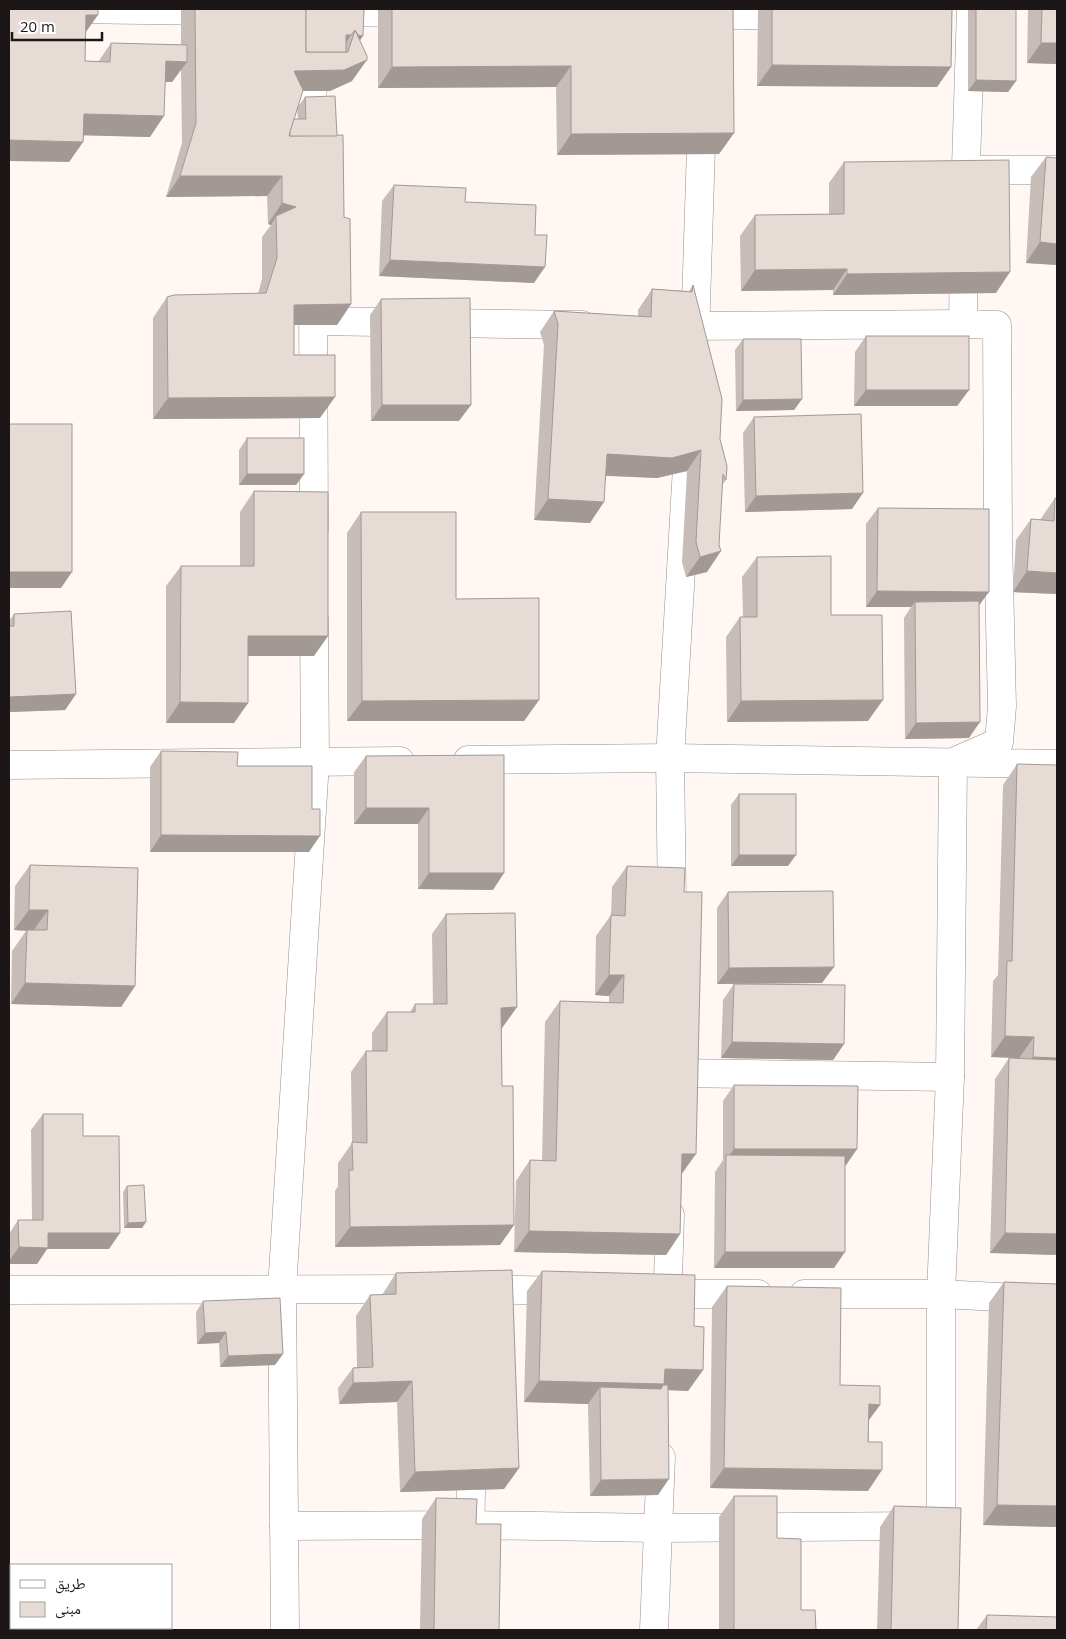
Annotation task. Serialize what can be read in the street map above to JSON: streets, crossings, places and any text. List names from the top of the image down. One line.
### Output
{"legend":["طريق","مبنى"],"scale_bar":"20 m"}
